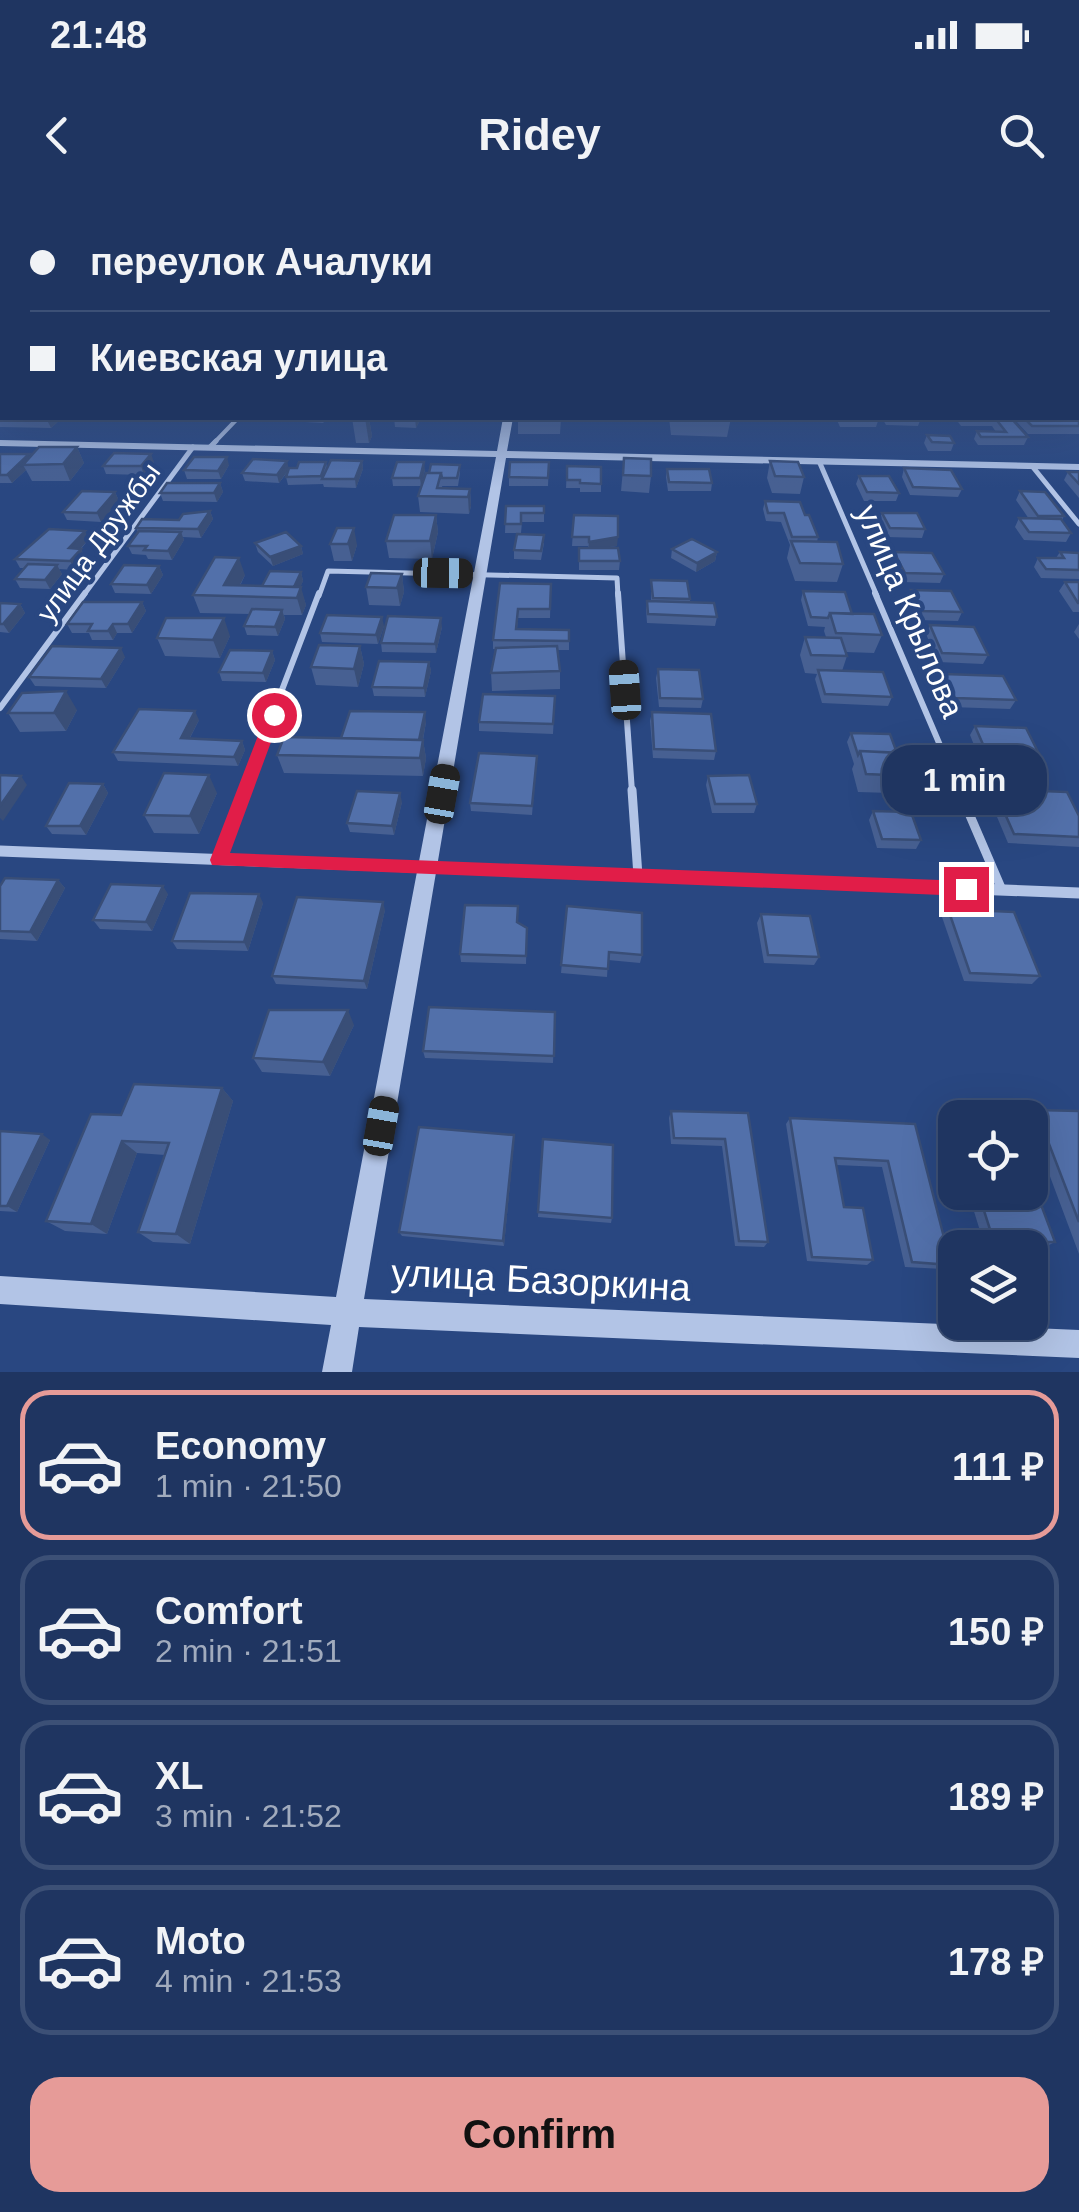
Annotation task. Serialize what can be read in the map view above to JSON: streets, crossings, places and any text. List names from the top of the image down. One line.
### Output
{"streets":{"street":["улица Базоркина"],"lane":["улица Дружбы","улица Крылова"]},"page":{"status":"21:48","header":"Ridey","banner":["переулок Ачалуки","Киевская улица"],"bubble":"1 min","list":[{"name":"Economy","note":"1 min · 21:50","value":"111 ₽"},{"name":"Comfort","note":"2 min · 21:51","value":"150 ₽"},{"name":"XL","note":"3 min · 21:52","value":"189 ₽"},{"name":"Moto","note":"4 min · 21:53","value":"178 ₽"}],"buttons":"Confirm"}}
